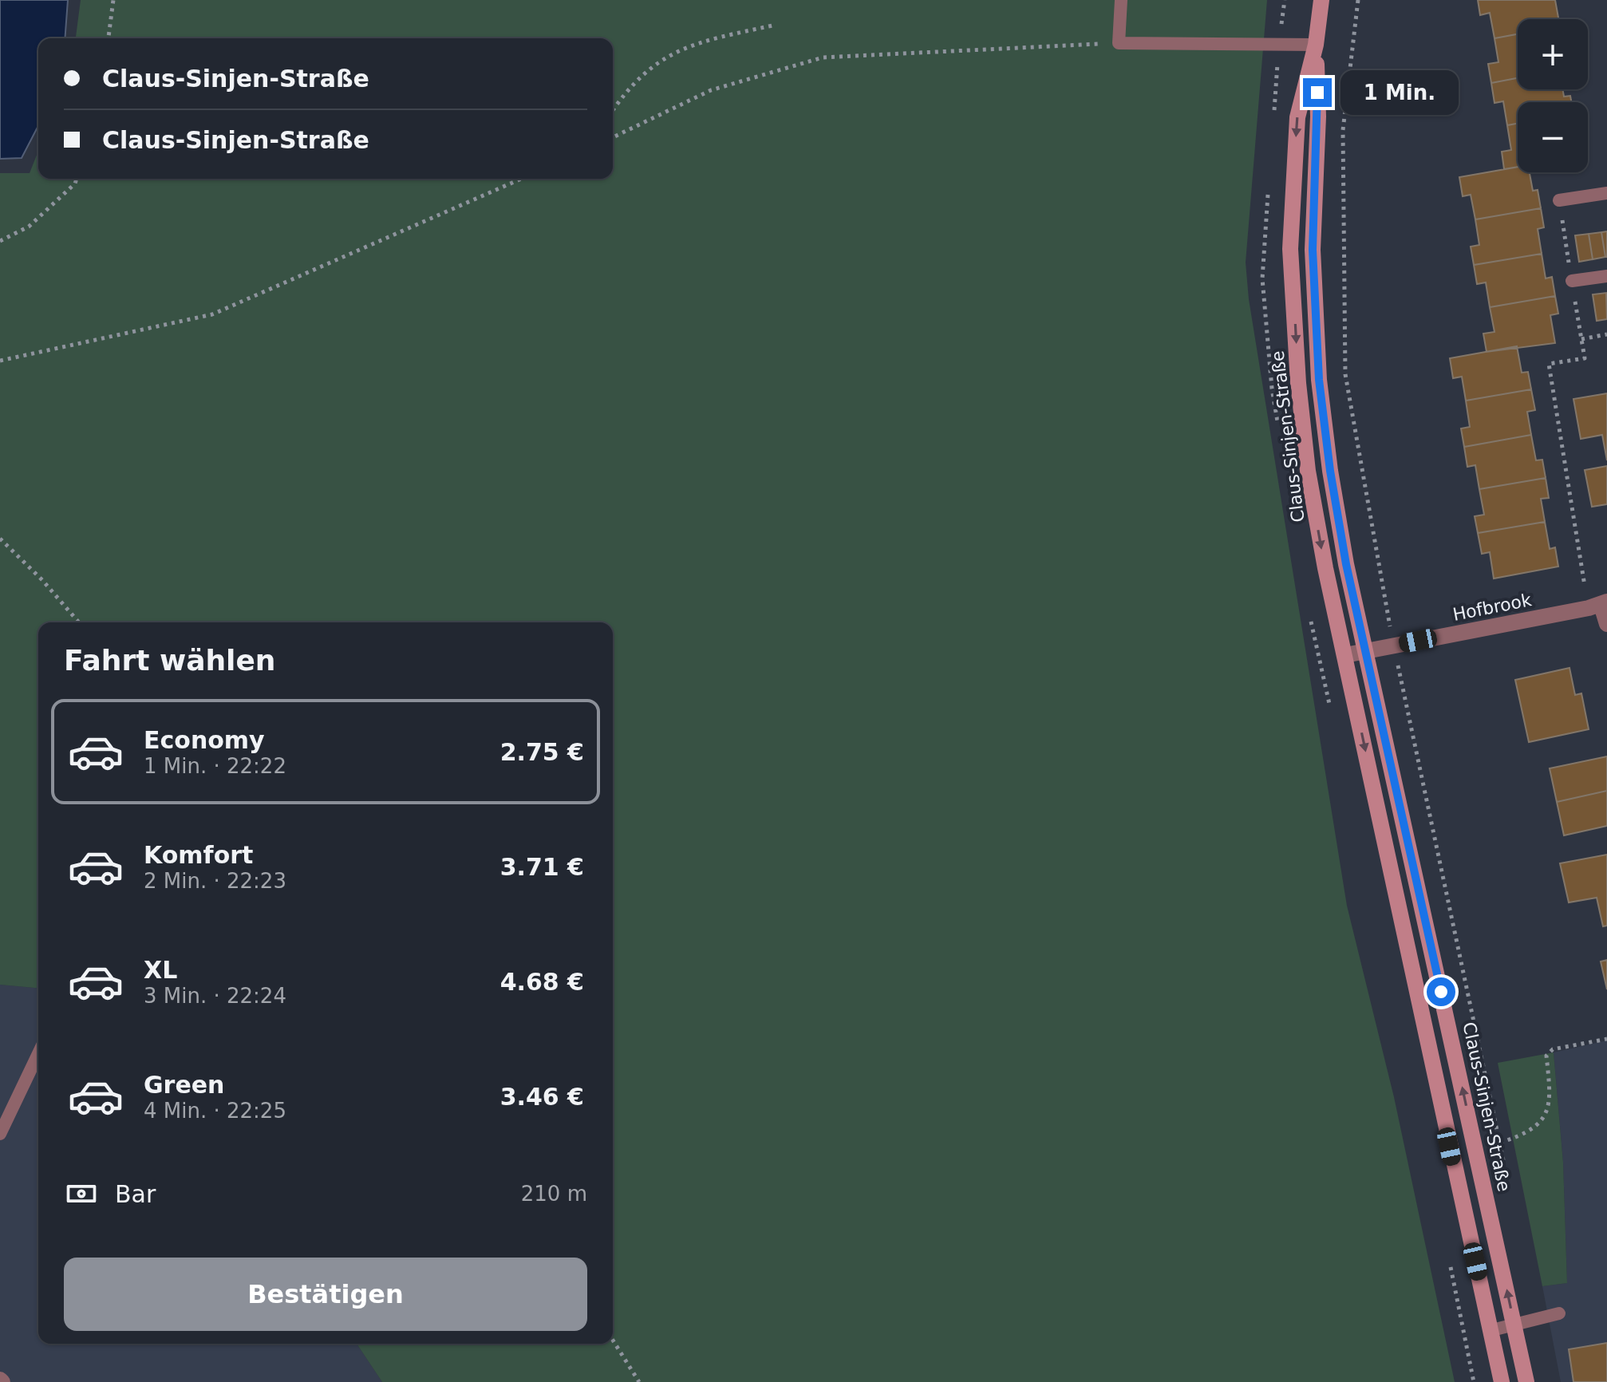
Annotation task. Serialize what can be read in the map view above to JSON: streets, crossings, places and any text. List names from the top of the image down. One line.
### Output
{"streets":{"street":["Claus-Sinjen-Straße","Hofbrook"]},"crossings":[["Claus-Sinjen-Straße","Hofbrook"]],"page":{"map_buttons":["+","−"],"banner":["Claus-Sinjen-Straße","Claus-Sinjen-Straße"],"bubble":"1 Min.","heading":"Fahrt wählen","list":[{"name":"Economy","note":"1 Min. · 22:22","value":"2.75 €"},{"name":"Komfort","note":"2 Min. · 22:23","value":"3.71 €"},{"name":"XL","note":"3 Min. · 22:24","value":"4.68 €"},{"name":"Green","note":"4 Min. · 22:25","value":"3.46 €"}],"pay":["Bar","210 m"],"buttons":"Bestätigen"}}
